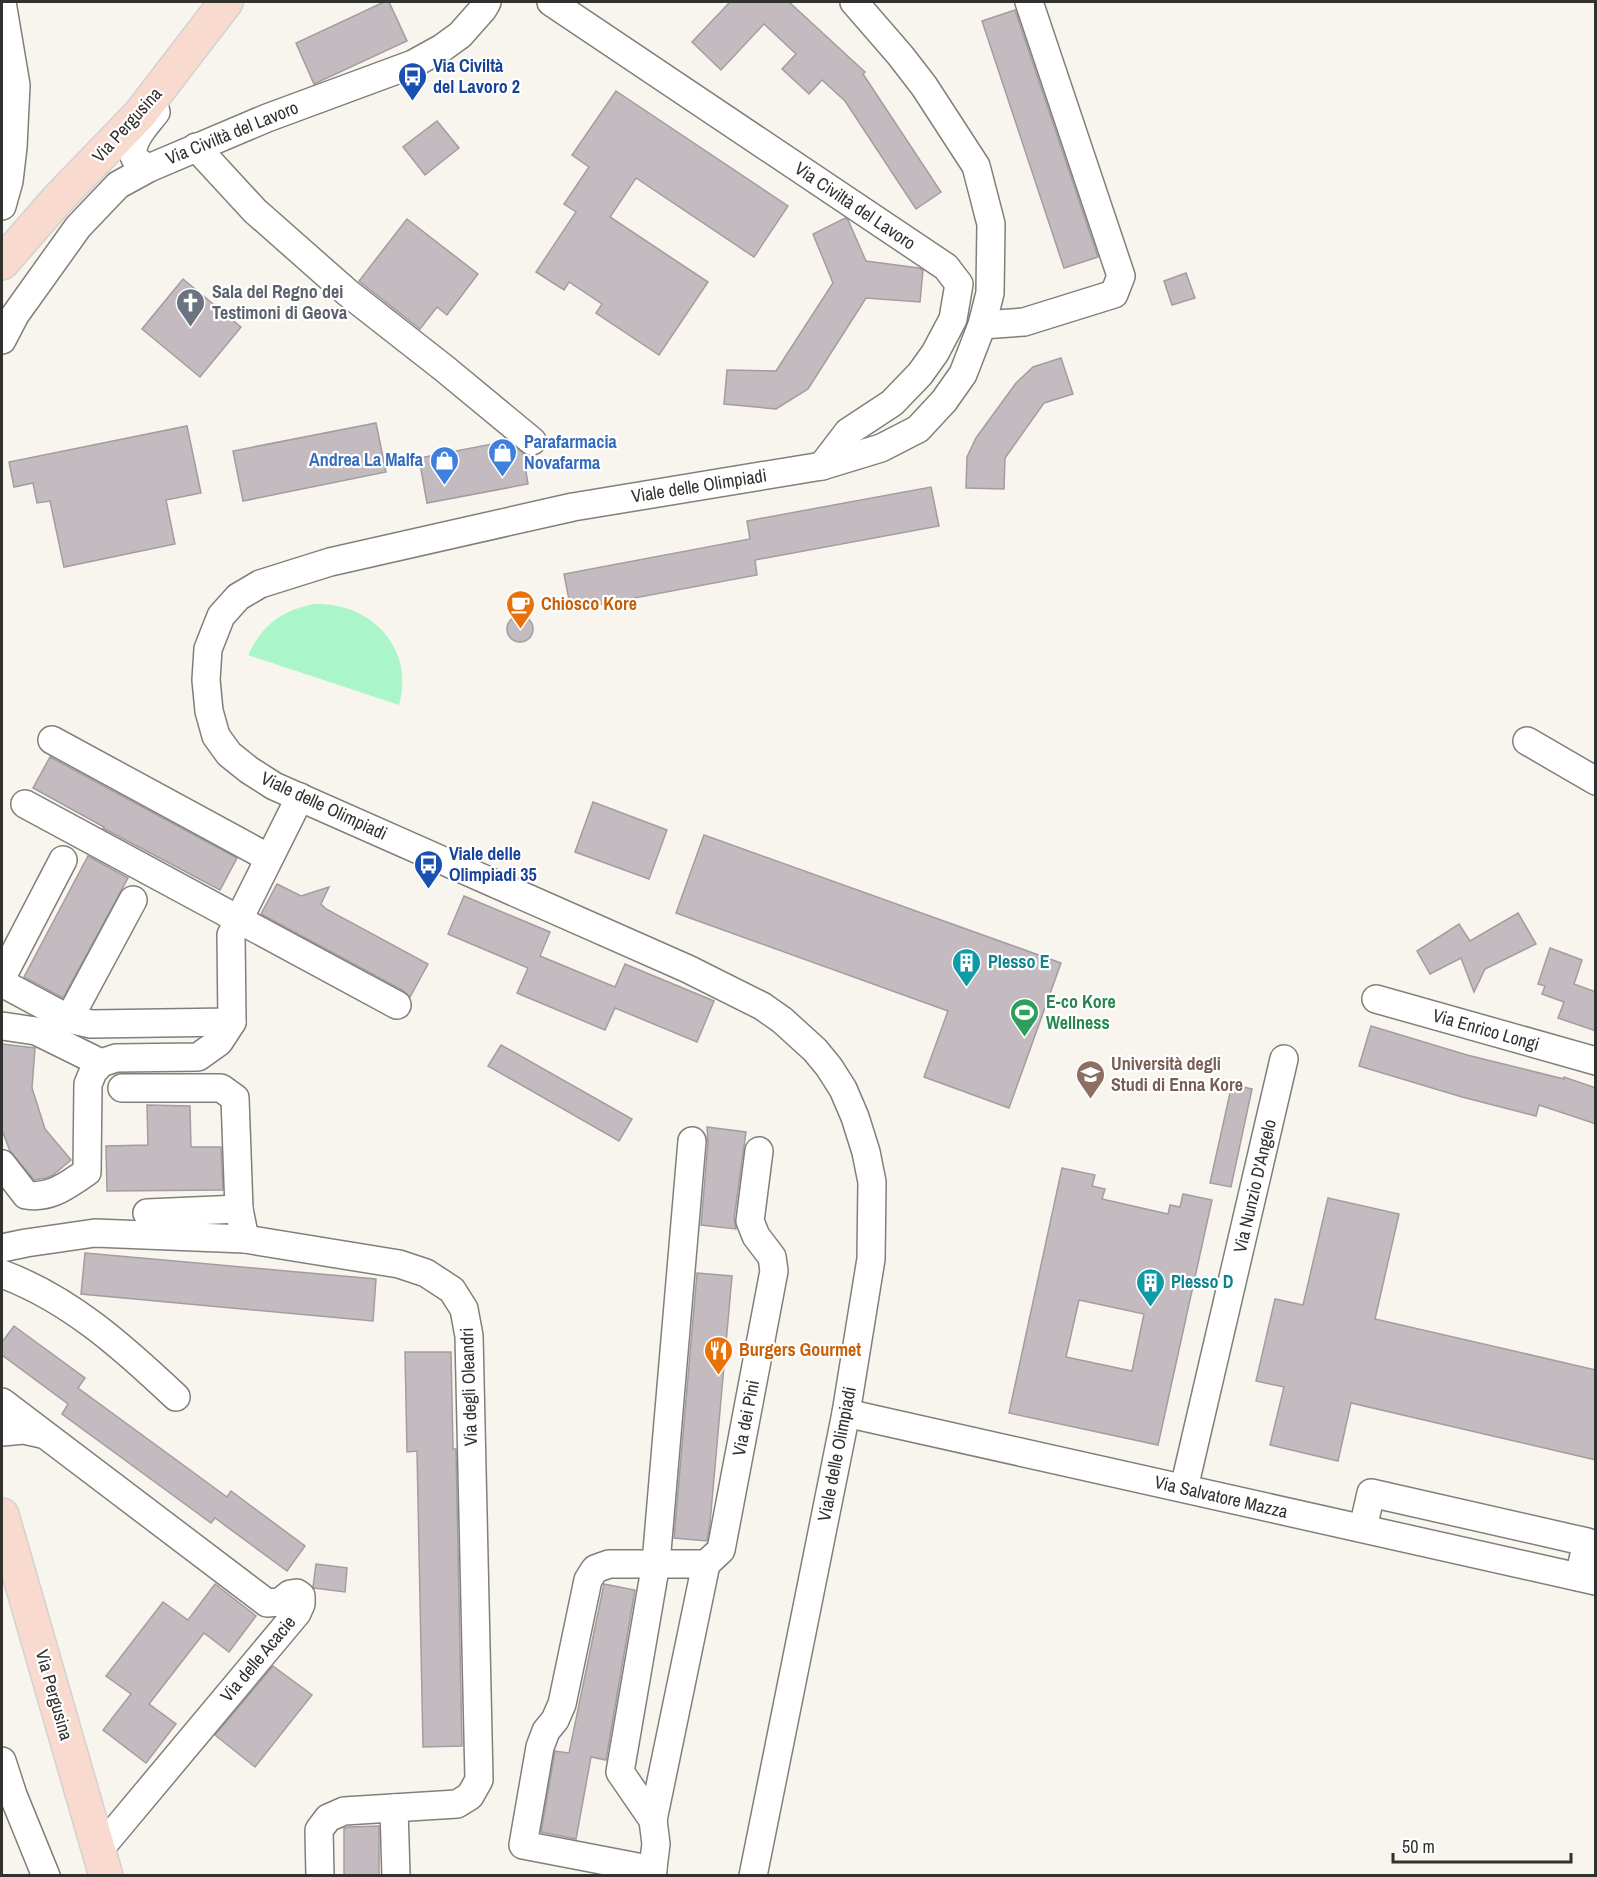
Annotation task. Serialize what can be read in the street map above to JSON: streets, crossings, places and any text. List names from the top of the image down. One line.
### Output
{"streets":{"main road":["Via Pergusina"],"street":["Via Civiltà del Lavoro","Viale delle Olimpiadi","Via Enrico Longi","Via Nunzio D'Angelo","Via degli Oleandri","Via dei Pini","Via Salvatore Mazza","Via delle Acacie"]},"crossings":[["Via Pergusina","Via delle Acacie"],["Via Civiltà del Lavoro","Viale delle Olimpiadi"],["Viale delle Olimpiadi","Via Salvatore Mazza"],["Via Nunzio D'Angelo","Via Salvatore Mazza"]],"places":{"bus stop":["Via Civiltà del Lavoro 2","Viale delle Olimpiadi 35"],"church":["Sala del Regno dei Testimoni di Geova"],"shop":["Parafarmacia Novafarma","Andrea La Malfa"],"cafe":["Chiosco Kore"],"building":["Plesso E","Plesso D"],"sports":["E-co Kore Wellness"],"school or university":["Università degli Studi di Enna Kore"],"restaurant":["Burgers Gourmet"]},"scale_bar":"50 m"}
